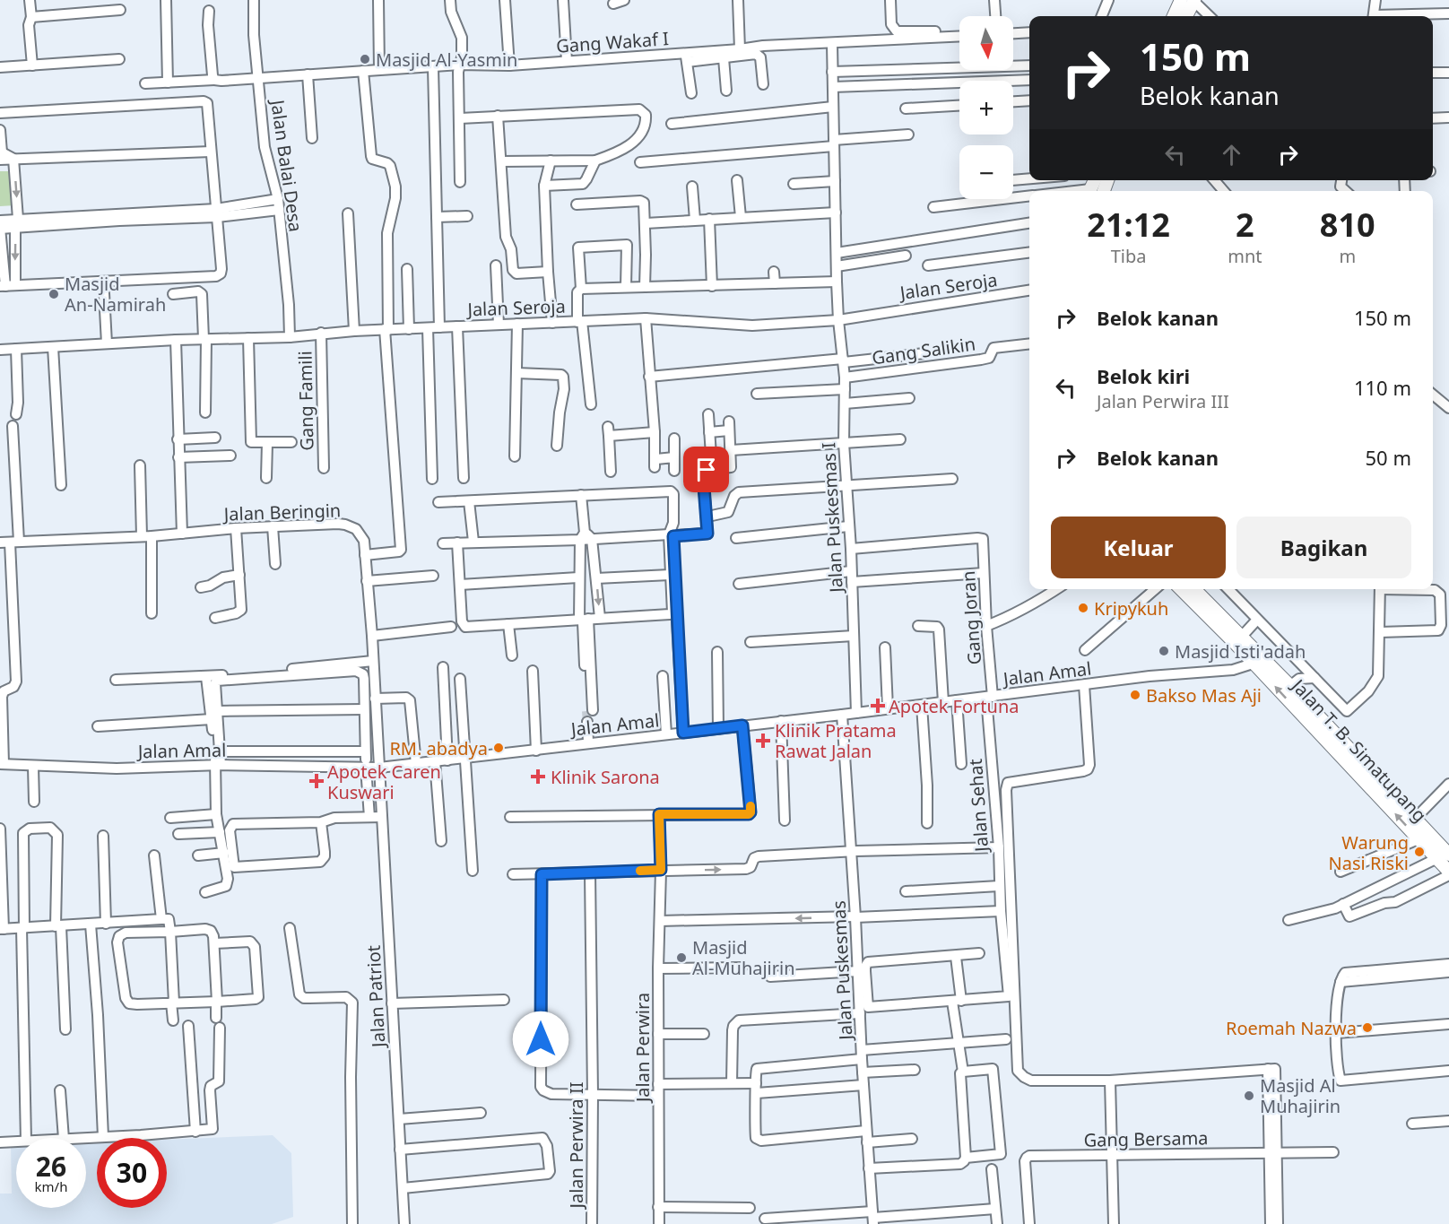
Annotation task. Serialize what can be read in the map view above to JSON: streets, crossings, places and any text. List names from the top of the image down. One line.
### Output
{"streets":{"main road":["Jalan T. B. Simatupang"],"street":["Gang Wakaf I","Jalan Balai Desa","Jalan Seroja","Gang Salikin","Gang Famili","Jalan Beringin","Jalan Puskesmas I","Gang Joran","Jalan Amal","Jalan Sehat","Jalan Puskesmas","Jalan Patriot","Jalan Perwira","Gang Bersama","Jalan Perwira II"]},"crossings":[["Gang Wakaf I","Jalan Balai Desa"],["Gang Wakaf I","Jalan Puskesmas I"],["Jalan Balai Desa","Jalan Seroja"],["Jalan Seroja","Gang Famili"],["Jalan Seroja","Jalan Puskesmas I"],["Gang Salikin","Jalan Puskesmas I"],["Jalan Beringin","Jalan Amal"],["Jalan Beringin","Jalan Patriot"],["Jalan Puskesmas I","Gang Joran"],["Jalan Puskesmas I","Jalan Amal"],["Gang Joran","Jalan Amal"],["Gang Joran","Jalan Sehat"],["Jalan Amal","Jalan T. B. Simatupang"],["Jalan Amal","Jalan Sehat"],["Jalan Amal","Jalan Puskesmas"],["Jalan Amal","Jalan Patriot"]],"places":{"other":["Masjid Al-Yasmin","Masjid An-Namirah","Kripykuh","Masjid Isti'adah","Bakso Mas Aji","RM. abadya","Warung Nasi Riski","Masjid Al-Muhajirin","Roemah Nazwa","Masjid Al Muhajirin"],"health":["Apotek Fortuna","Klinik Pratama Rawat Jalan","Klinik Sarona","Apotek Caren Kuswari"]},"north":"bottom","page":{"map_buttons":["+","−"],"turn":["150 m","Belok kanan"],"eta":["21:12","Tiba","2","mnt","810","m"],"list":[{"name":"Belok kanan","value":"150 m"},{"name":"Belok kiri","note":"Jalan Perwira III","value":"110 m"},{"name":"Belok kanan","value":"50 m"}],"buttons":["Keluar","Bagikan"],"speed":"26 km/h","limit":"30"}}
